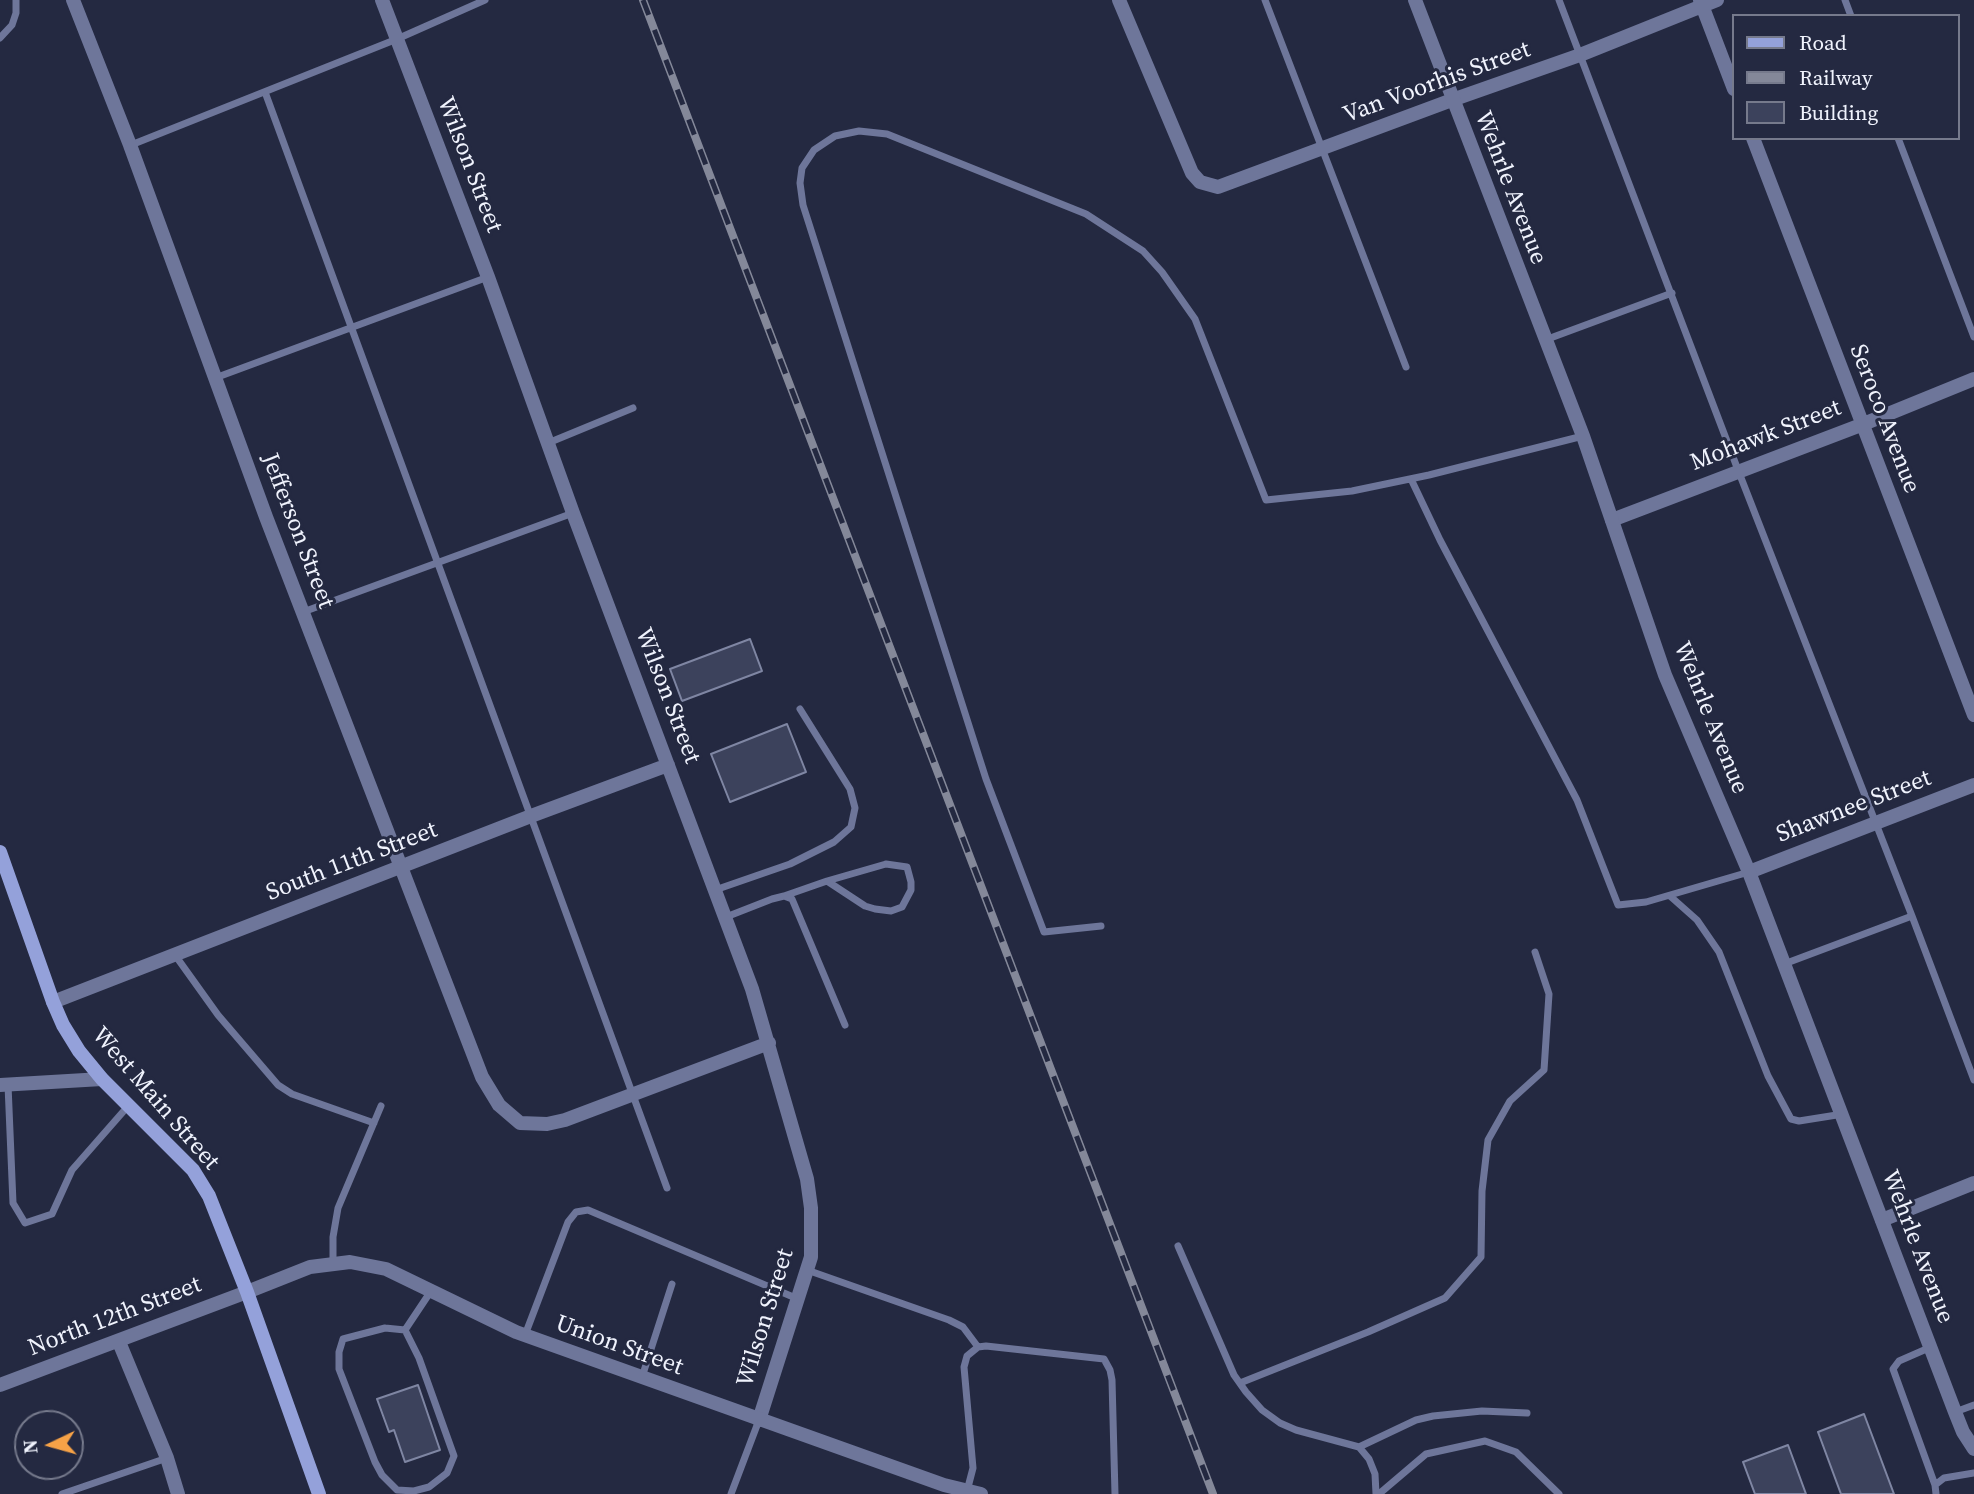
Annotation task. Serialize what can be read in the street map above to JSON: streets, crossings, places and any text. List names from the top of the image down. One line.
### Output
{"streets":{"main road":["West Main Street"],"street":["Van Voorhis Street","Wilson Street","Wehrle Avenue","Seroco Avenue","Mohawk Street","Jefferson Street","Shawnee Street","South 11th Street","North 12th Street","Union Street"]},"crossings":[["Van Voorhis Street","Wehrle Avenue"],["Wilson Street","South 11th Street"],["Wilson Street","Union Street"],["Wehrle Avenue","Mohawk Street"],["Wehrle Avenue","Shawnee Street"],["Seroco Avenue","Mohawk Street"],["Jefferson Street","South 11th Street"],["South 11th Street","West Main Street"],["West Main Street","North 12th Street"],["West Main Street","Union Street"],["North 12th Street","Union Street"]],"legend":["Road","Railway","Building"],"north":"left"}
